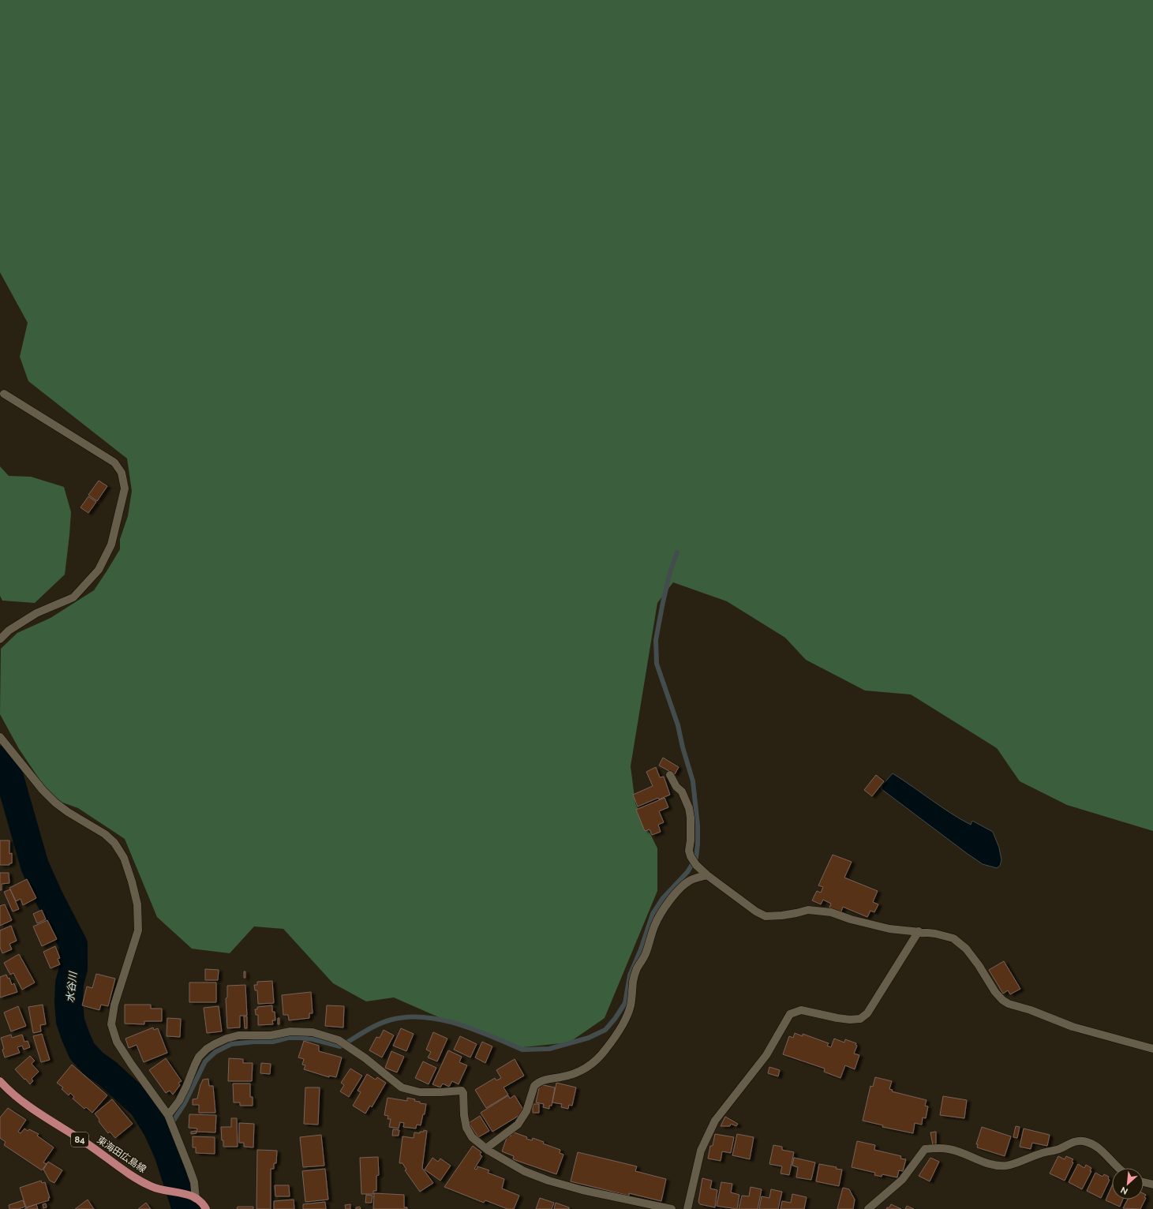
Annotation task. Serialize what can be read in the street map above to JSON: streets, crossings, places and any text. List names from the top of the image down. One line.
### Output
{"streets":{"main road":["84","東海田広島線"]},"water":["水谷川"],"north":"bottom left"}
